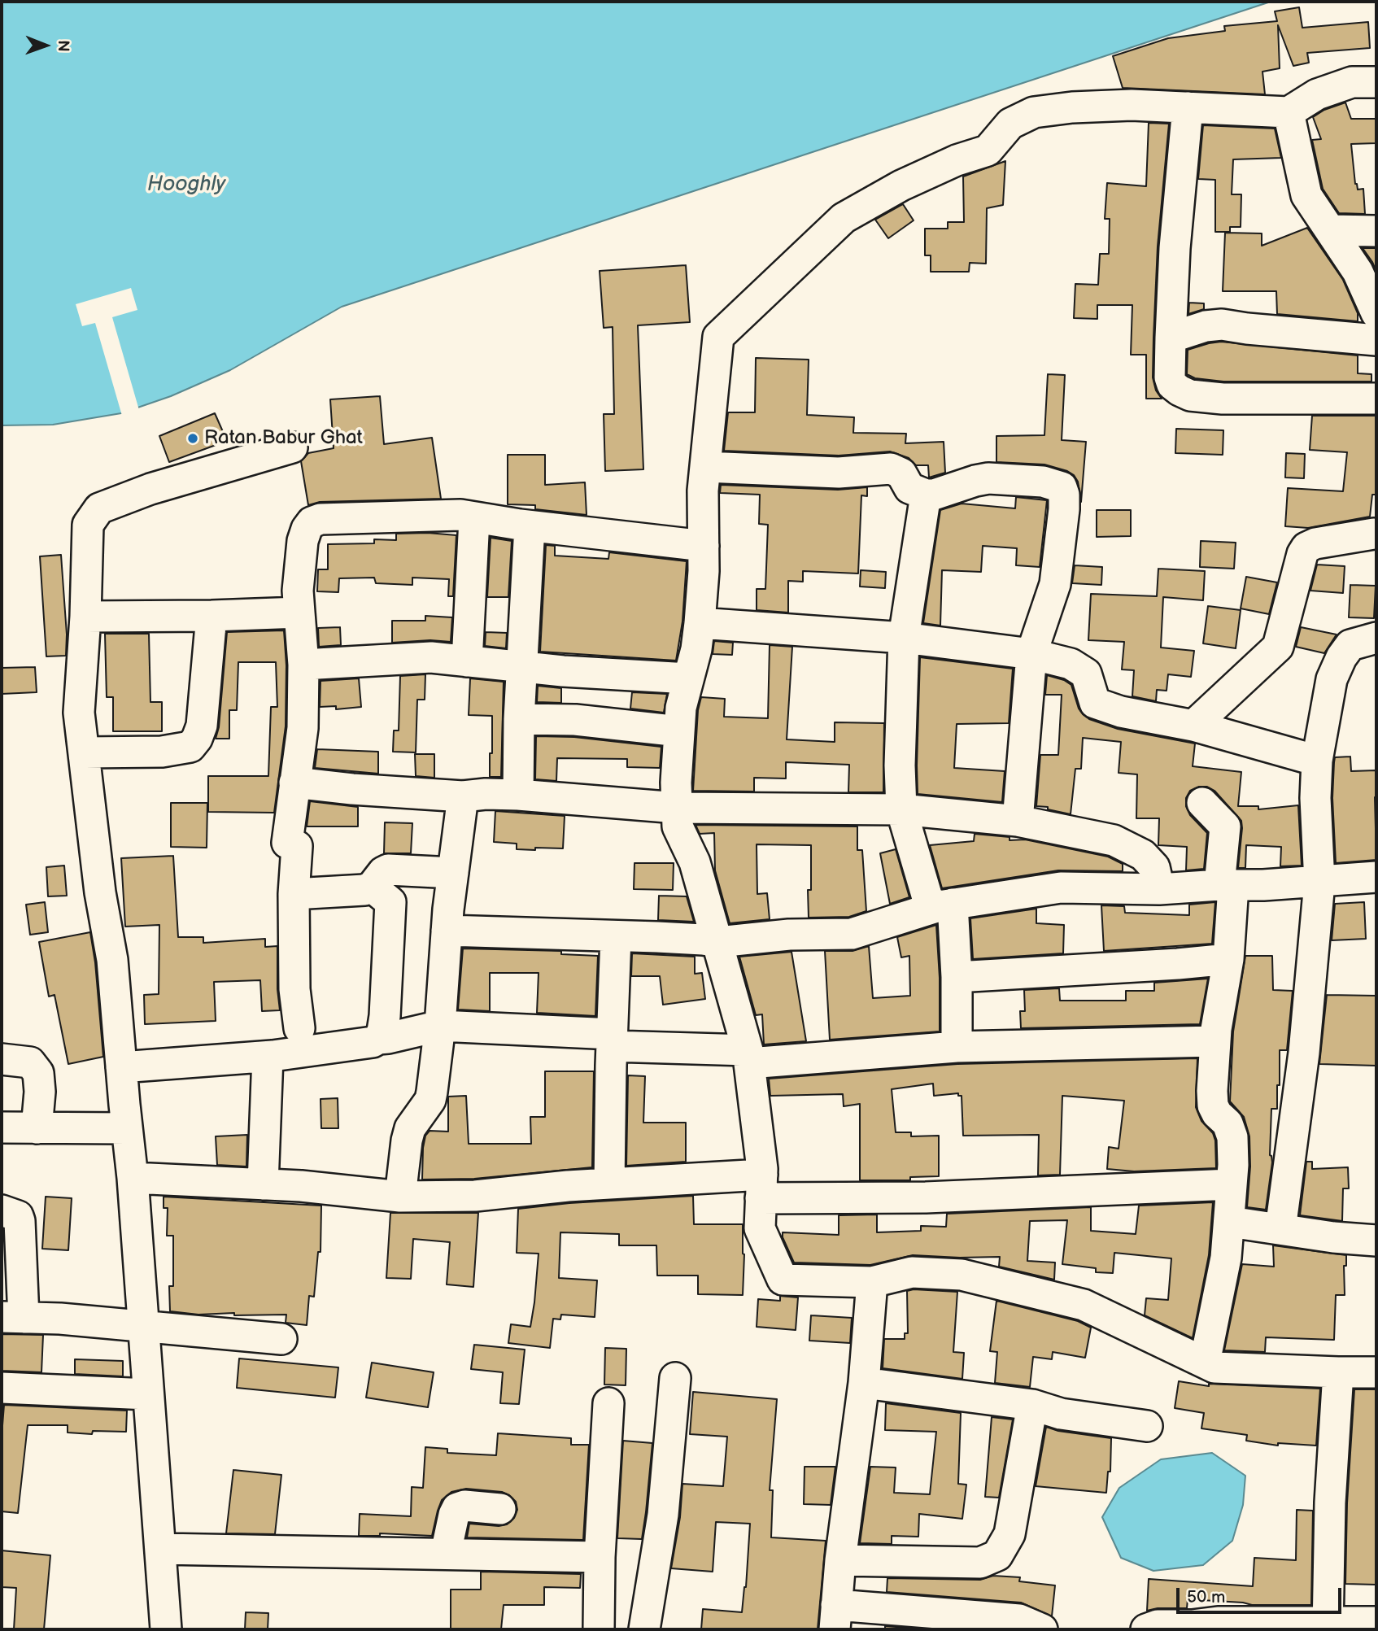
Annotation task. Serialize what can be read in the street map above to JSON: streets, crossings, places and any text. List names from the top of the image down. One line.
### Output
{"water":["Hooghly"],"places":["Ratan Babur Ghat"],"scale_bar":"50 m","north":"right"}
